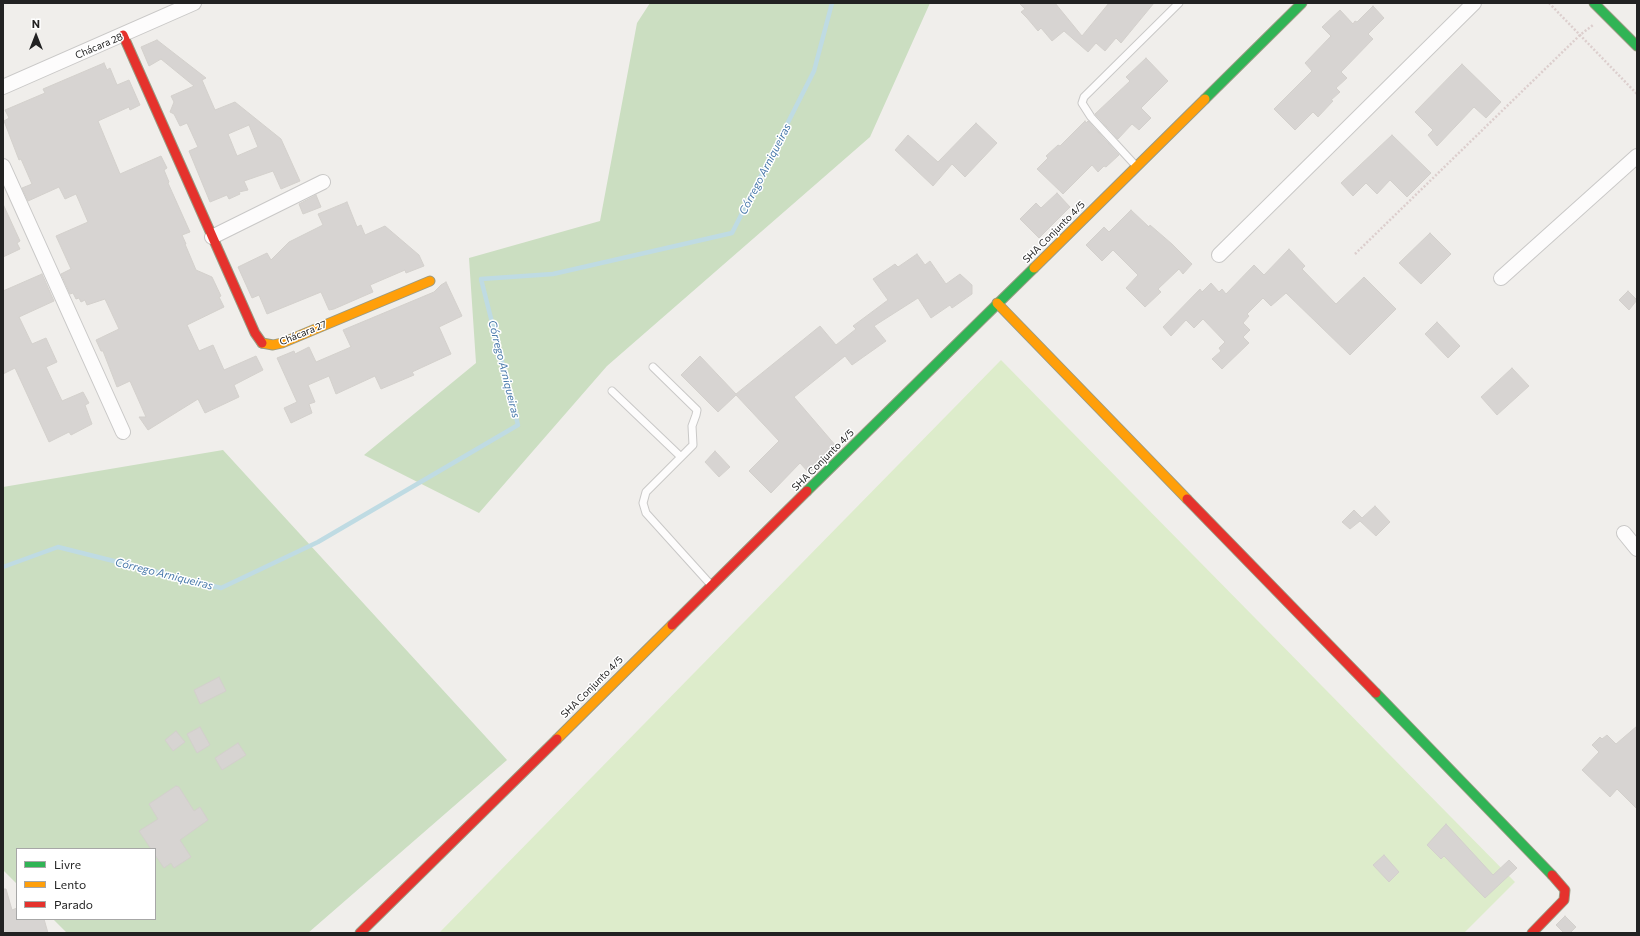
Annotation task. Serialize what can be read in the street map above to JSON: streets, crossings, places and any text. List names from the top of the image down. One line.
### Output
{"streets":{"street":["Chácara 28","SHA Conjunto 4/5","Chácara 27"]},"crossings":[["Chácara 28","Chácara 27"]],"water":["Córrego Arniqueiras"],"legend":["Livre","Lento","Parado"],"north":"top"}
